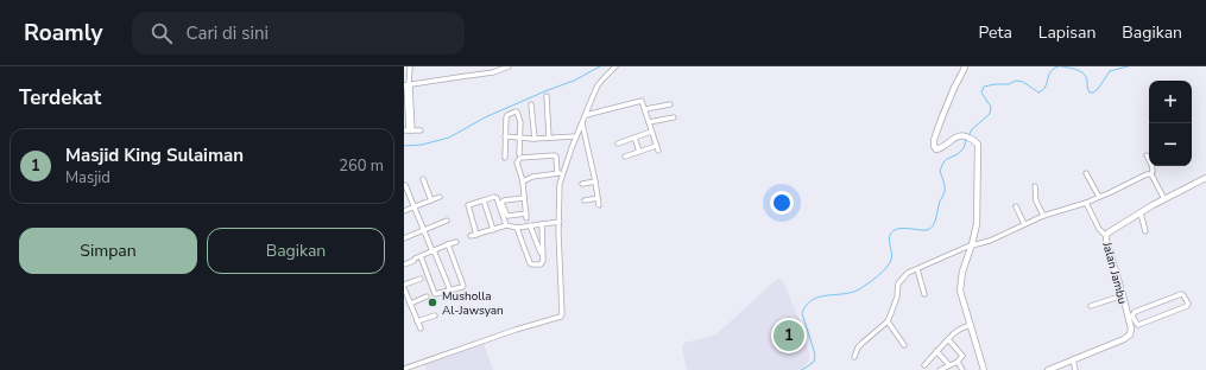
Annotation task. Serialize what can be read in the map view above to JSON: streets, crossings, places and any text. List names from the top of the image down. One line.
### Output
{"streets":{"street":["Jalan Jambu"]},"places":["Musholla Al-Jawsyan"],"page":{"header":"Roamly","search":"Cari di sini","nav":["Peta","Lapisan","Bagikan"],"heading":"Terdekat","map_buttons":["+","−"],"list":[{"mark":"1","name":"Masjid King Sulaiman","note":"Masjid","value":"260 m"}],"buttons":["Simpan","Bagikan"],"pins":"1"}}
